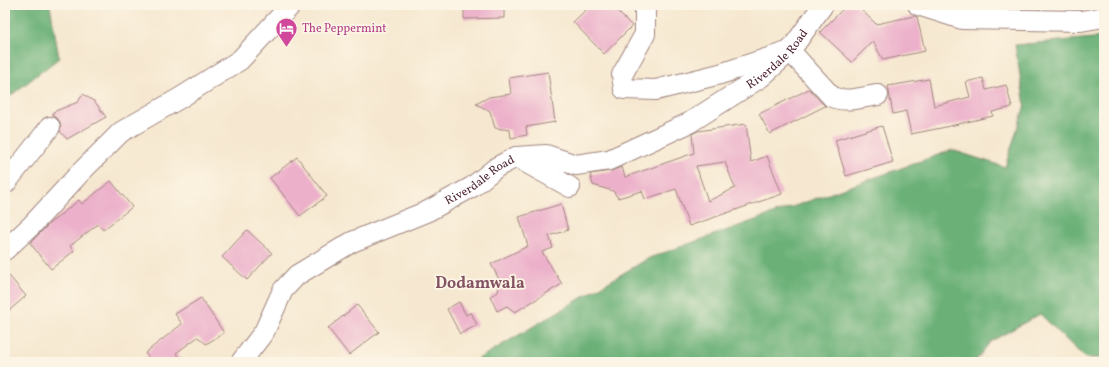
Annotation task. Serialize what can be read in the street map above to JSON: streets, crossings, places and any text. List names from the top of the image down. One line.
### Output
{"streets":{"street":["Riverdale Road"]},"districts":["Dodamwala"],"places":{"hotel":["The Peppermint"]}}
